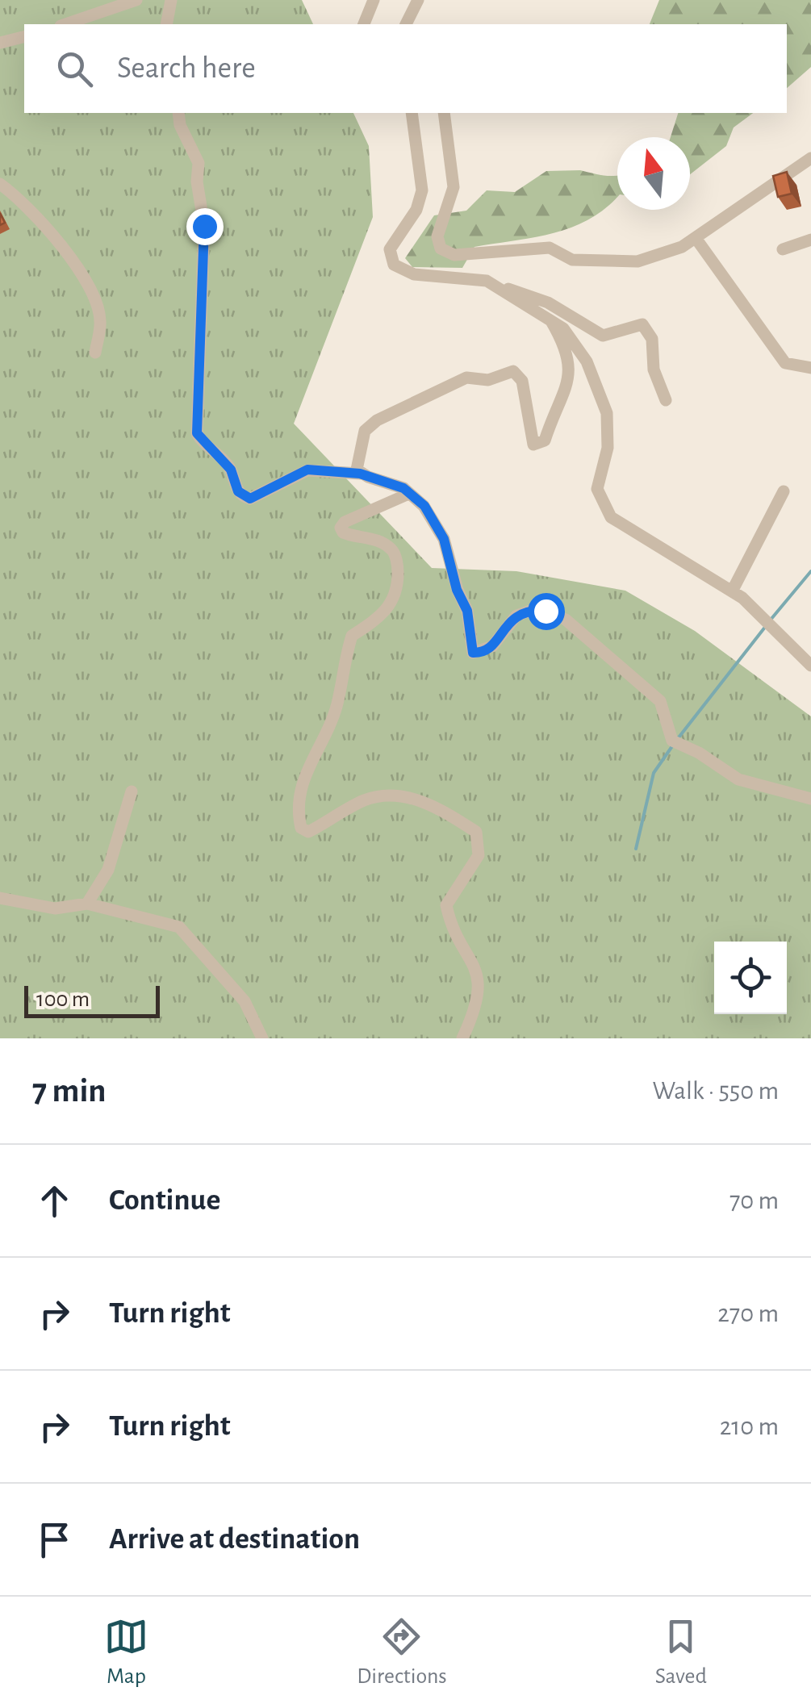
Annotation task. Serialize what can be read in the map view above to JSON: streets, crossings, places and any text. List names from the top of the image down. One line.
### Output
{"scale_bar":"100 m","north":"top","page":{"search":"Search here","scale":"100 m","heading":["7 min","Walk · 550 m"],"list":[["Continue","70 m"],["Turn right","270 m"],["Turn right","210 m"],"Arrive at destination"],"nav":["Map","Directions","Saved"]}}
